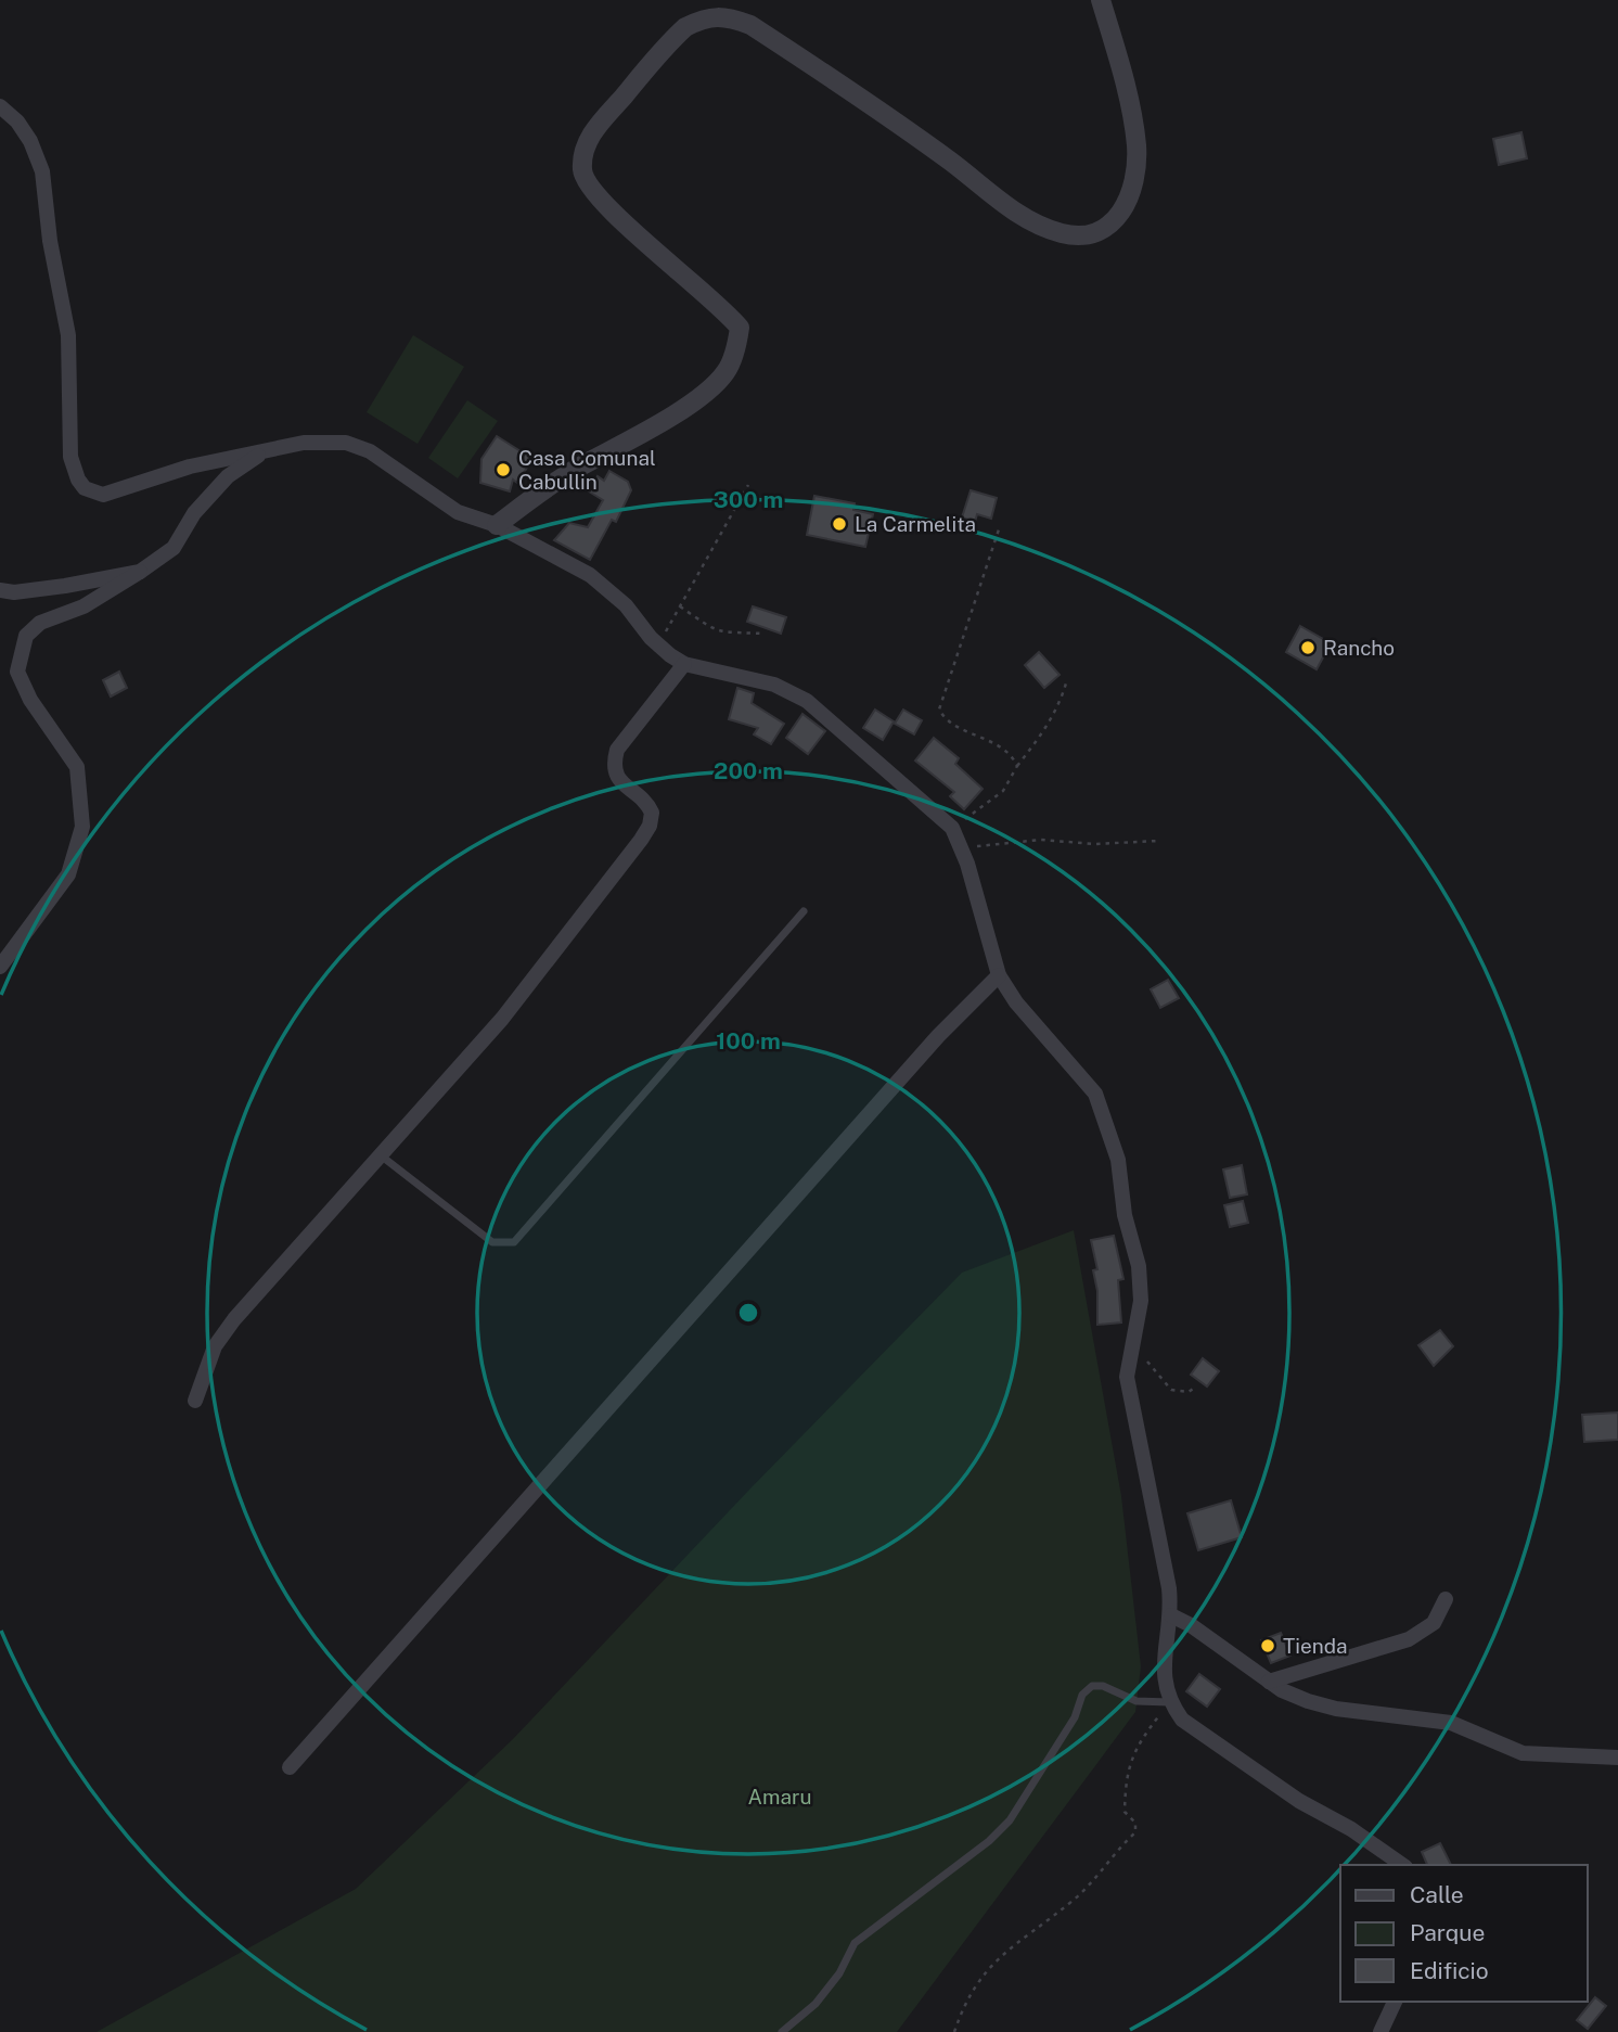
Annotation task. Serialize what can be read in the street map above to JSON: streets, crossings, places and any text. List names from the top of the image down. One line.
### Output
{"parks":["Amaru"],"places":["Casa Comunal Cabullin","La Carmelita","Rancho","Tienda"],"legend":["Calle","Parque","Edificio"],"rings":["300 m","200 m","100 m"]}
